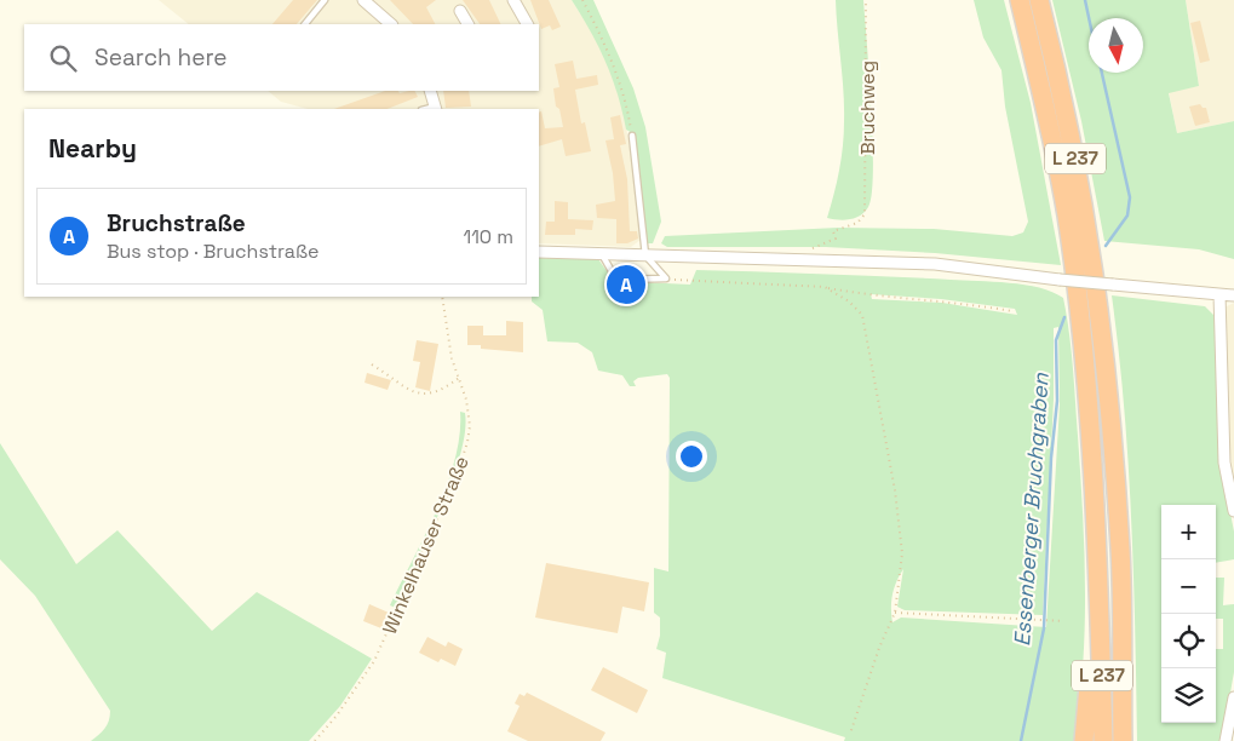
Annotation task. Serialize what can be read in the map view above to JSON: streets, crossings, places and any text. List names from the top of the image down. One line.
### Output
{"streets":{"highway":["L 237"],"path":["Bruchweg","Winkelhauser Straße"]},"water":["Essenberger Bruchgraben"],"north":"bottom","page":{"search":"Search here","heading":"Nearby","list":[{"mark":"A","name":"Bruchstraße","note":"Bus stop · Bruchstraße","value":"110 m"}],"pins":"A","map_buttons":["+","−"]}}
